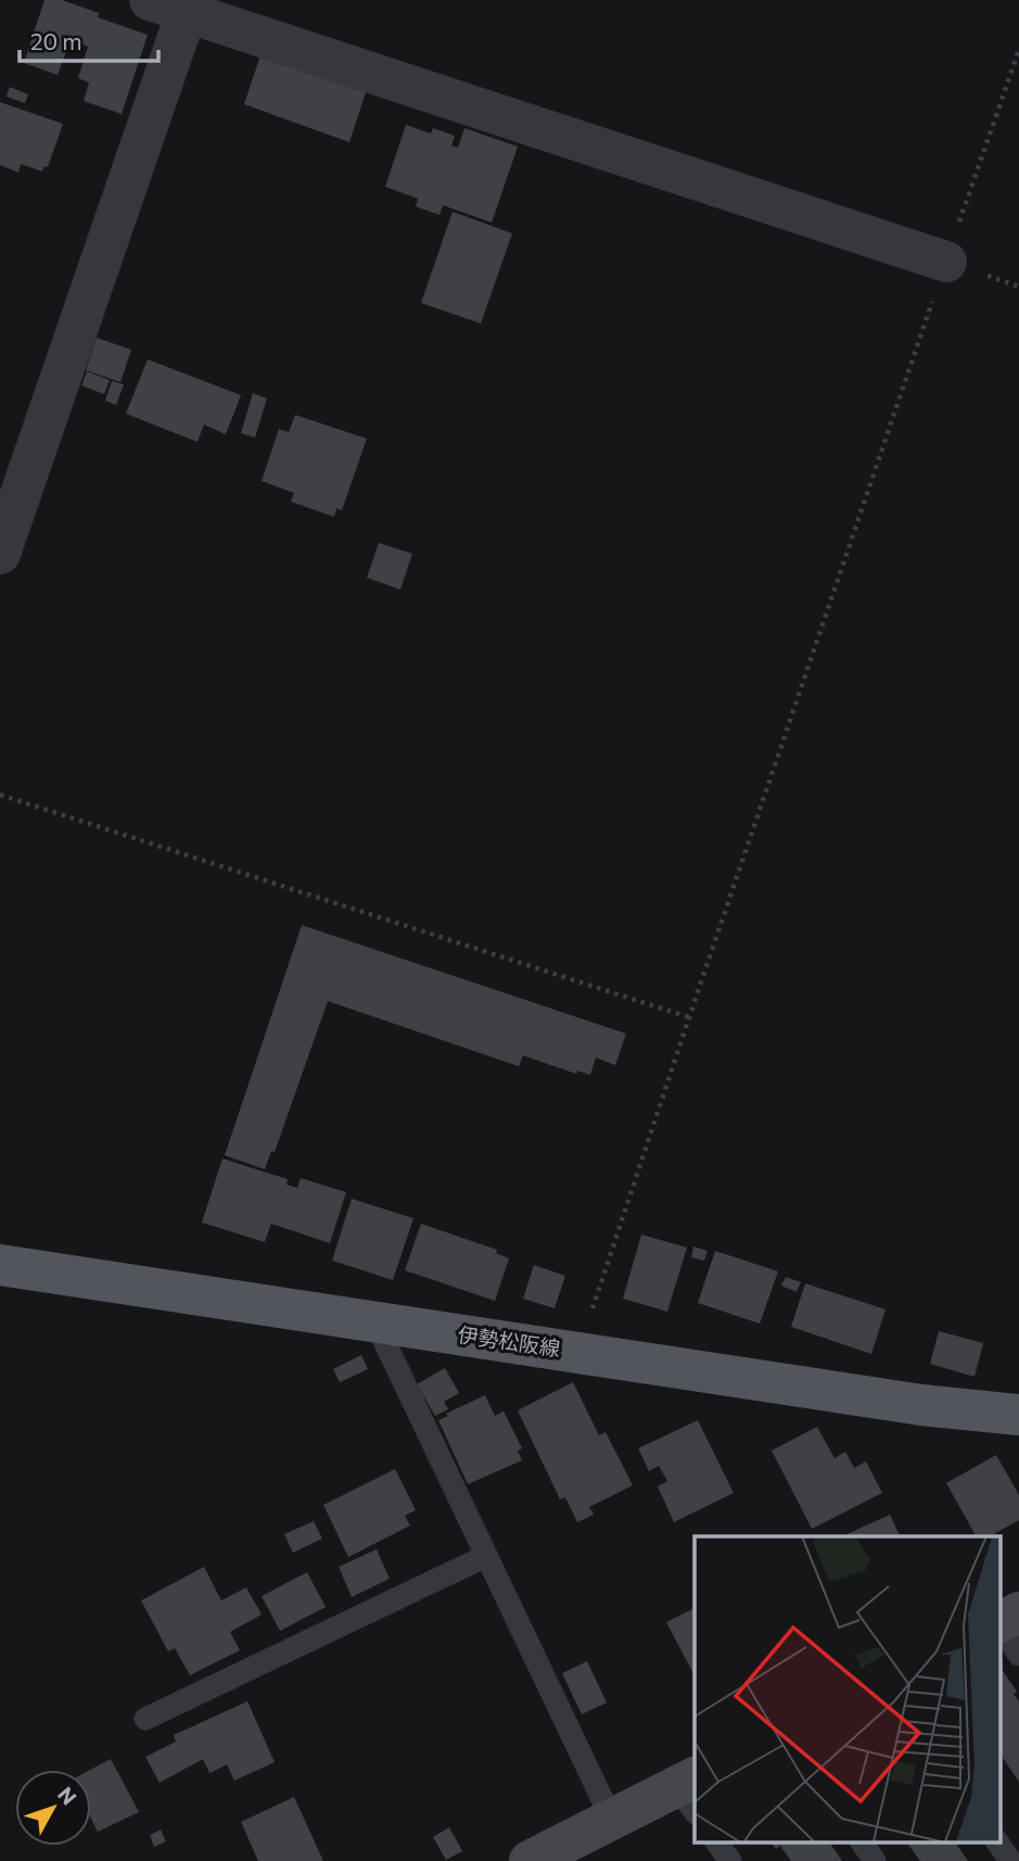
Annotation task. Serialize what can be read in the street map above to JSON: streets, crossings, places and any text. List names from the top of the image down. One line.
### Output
{"streets":{"main road":["伊勢松阪線"]},"scale_bar":"20 m","north":"top right"}
